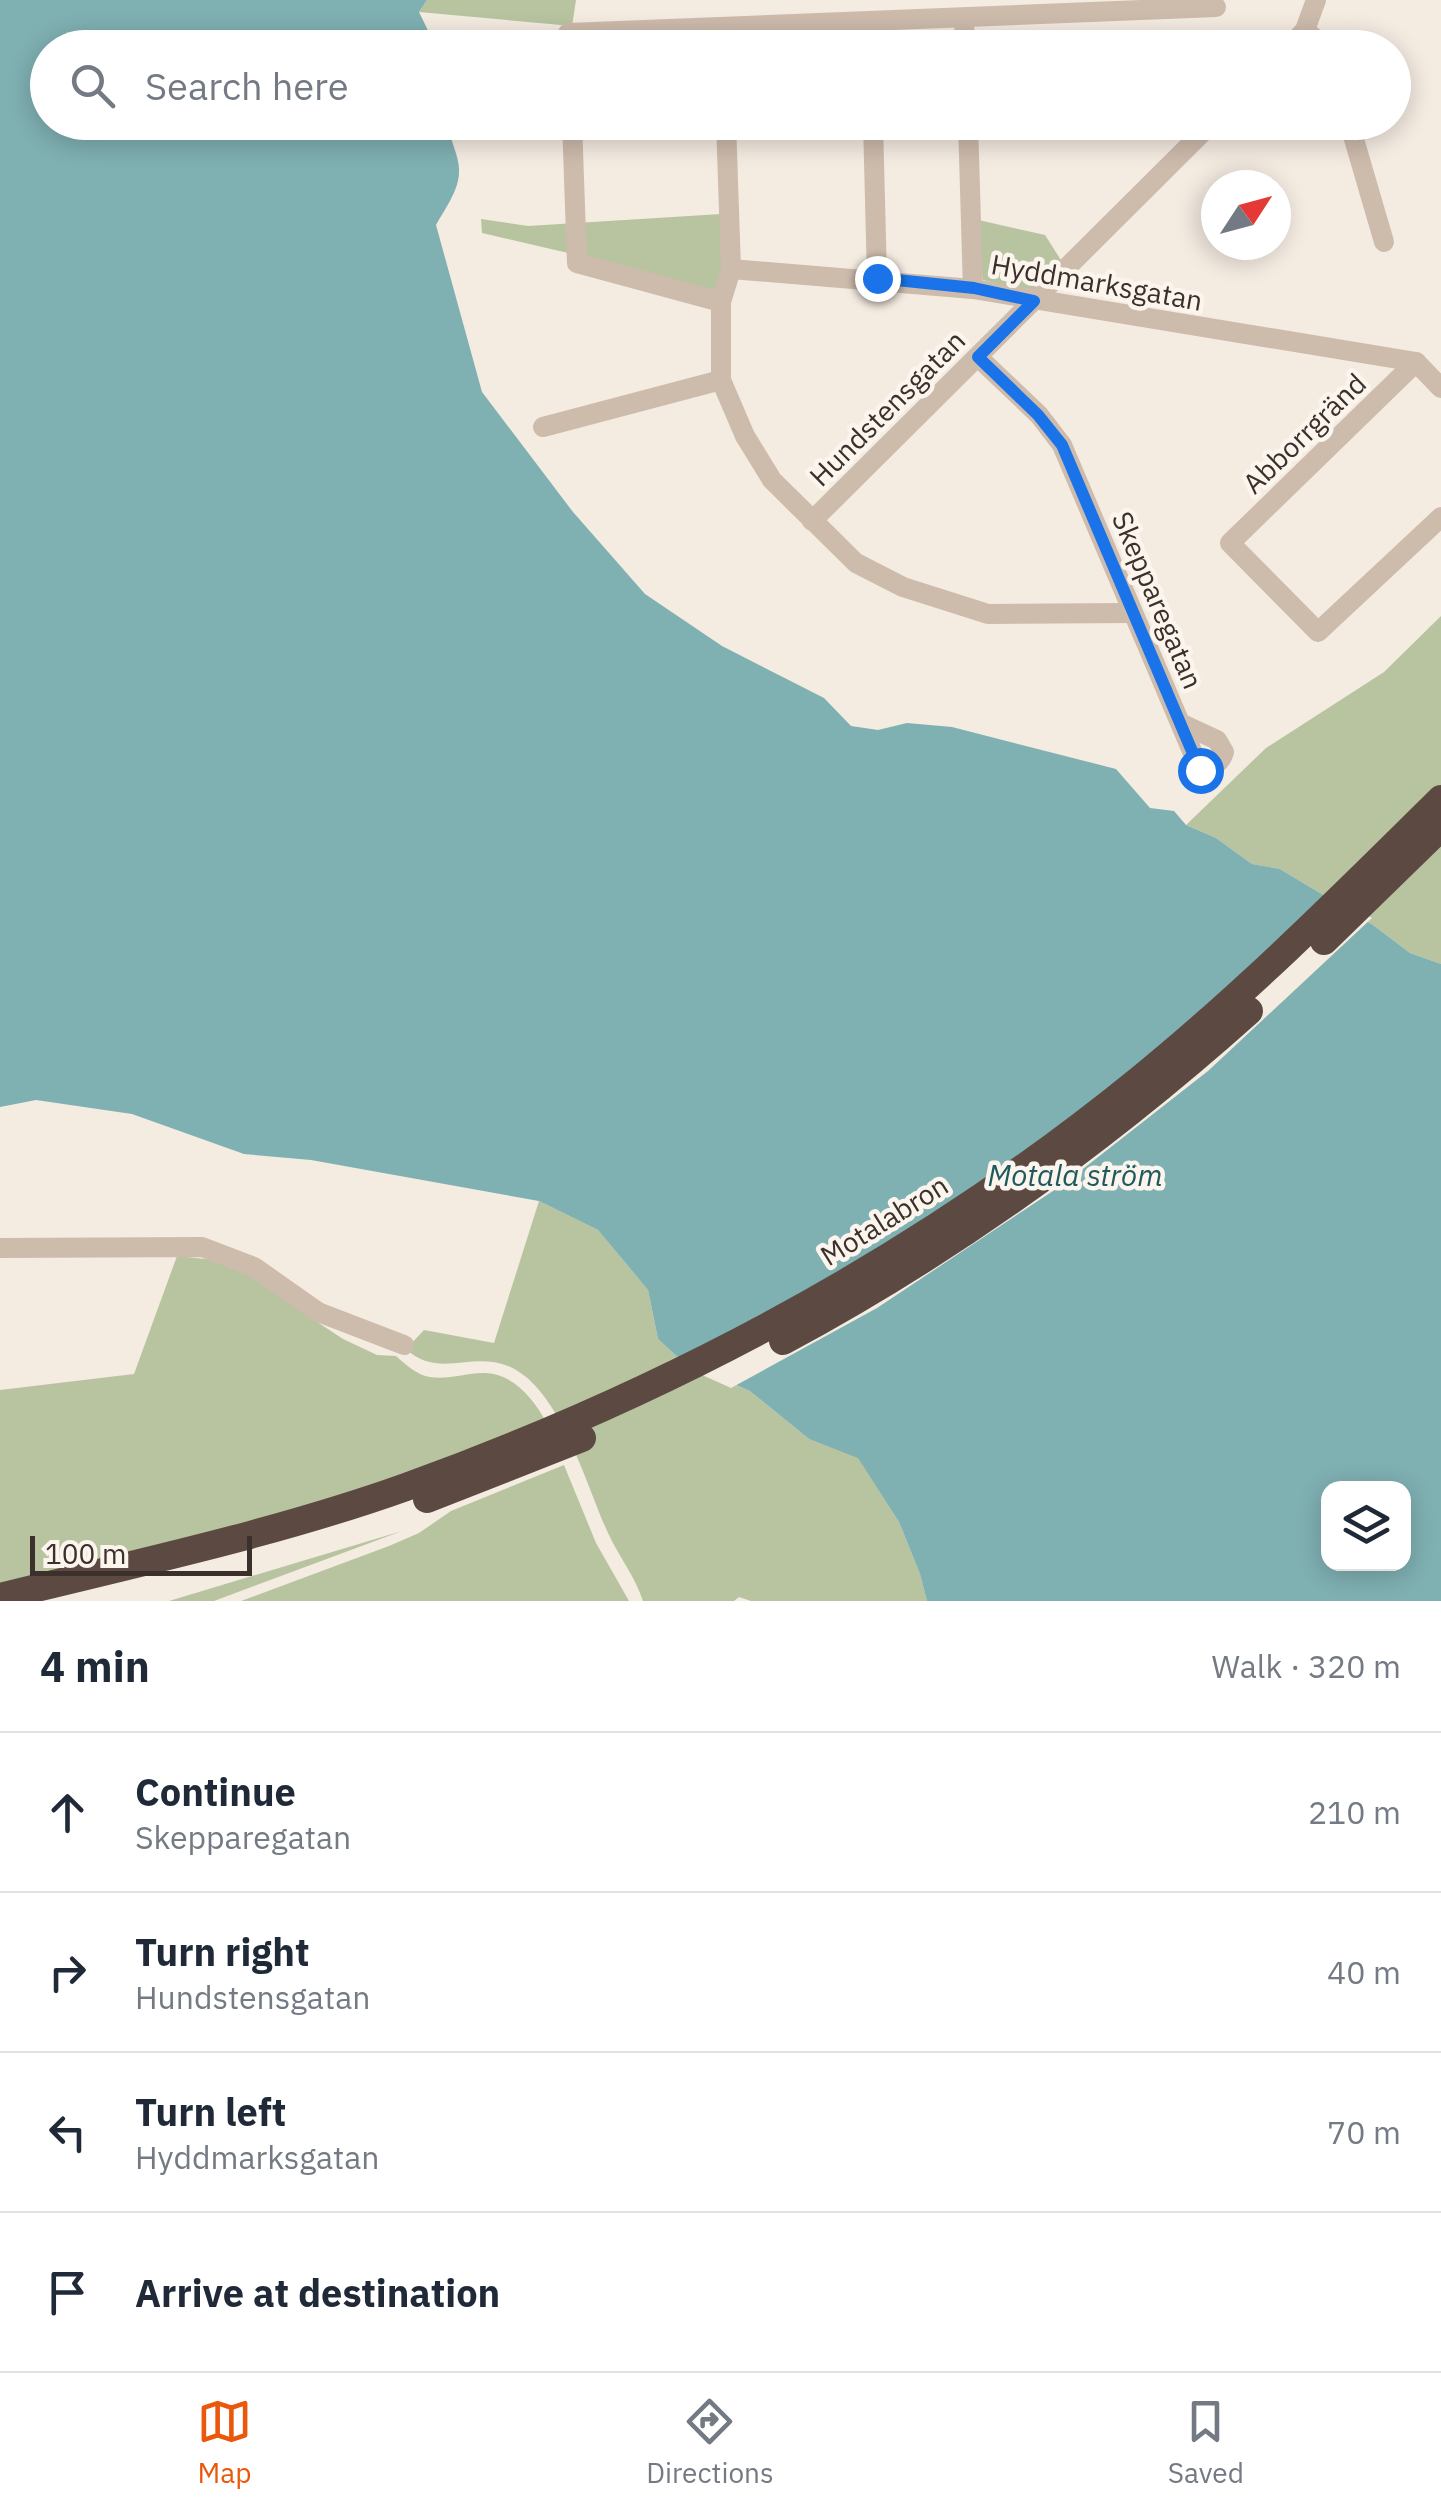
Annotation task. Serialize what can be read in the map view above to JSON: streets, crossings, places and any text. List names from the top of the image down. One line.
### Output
{"streets":{"highway":["Motalabron"],"street":["Hyddmarksgatan","Hundstensgatan","Abborrgränd","Skepparegatan"]},"crossings":[["Hyddmarksgatan","Hundstensgatan"],["Hyddmarksgatan","Abborrgränd"],["Hundstensgatan","Skepparegatan"]],"water":["Motala ström"],"scale_bar":"100 m","north":"top right","page":{"search":"Search here","scale":"100 m","heading":["4 min","Walk · 320 m"],"list":[["Continue","Skepparegatan","210 m"],["Turn right","Hundstensgatan","40 m"],["Turn left","Hyddmarksgatan","70 m"],"Arrive at destination"],"nav":["Map","Directions","Saved"]}}
